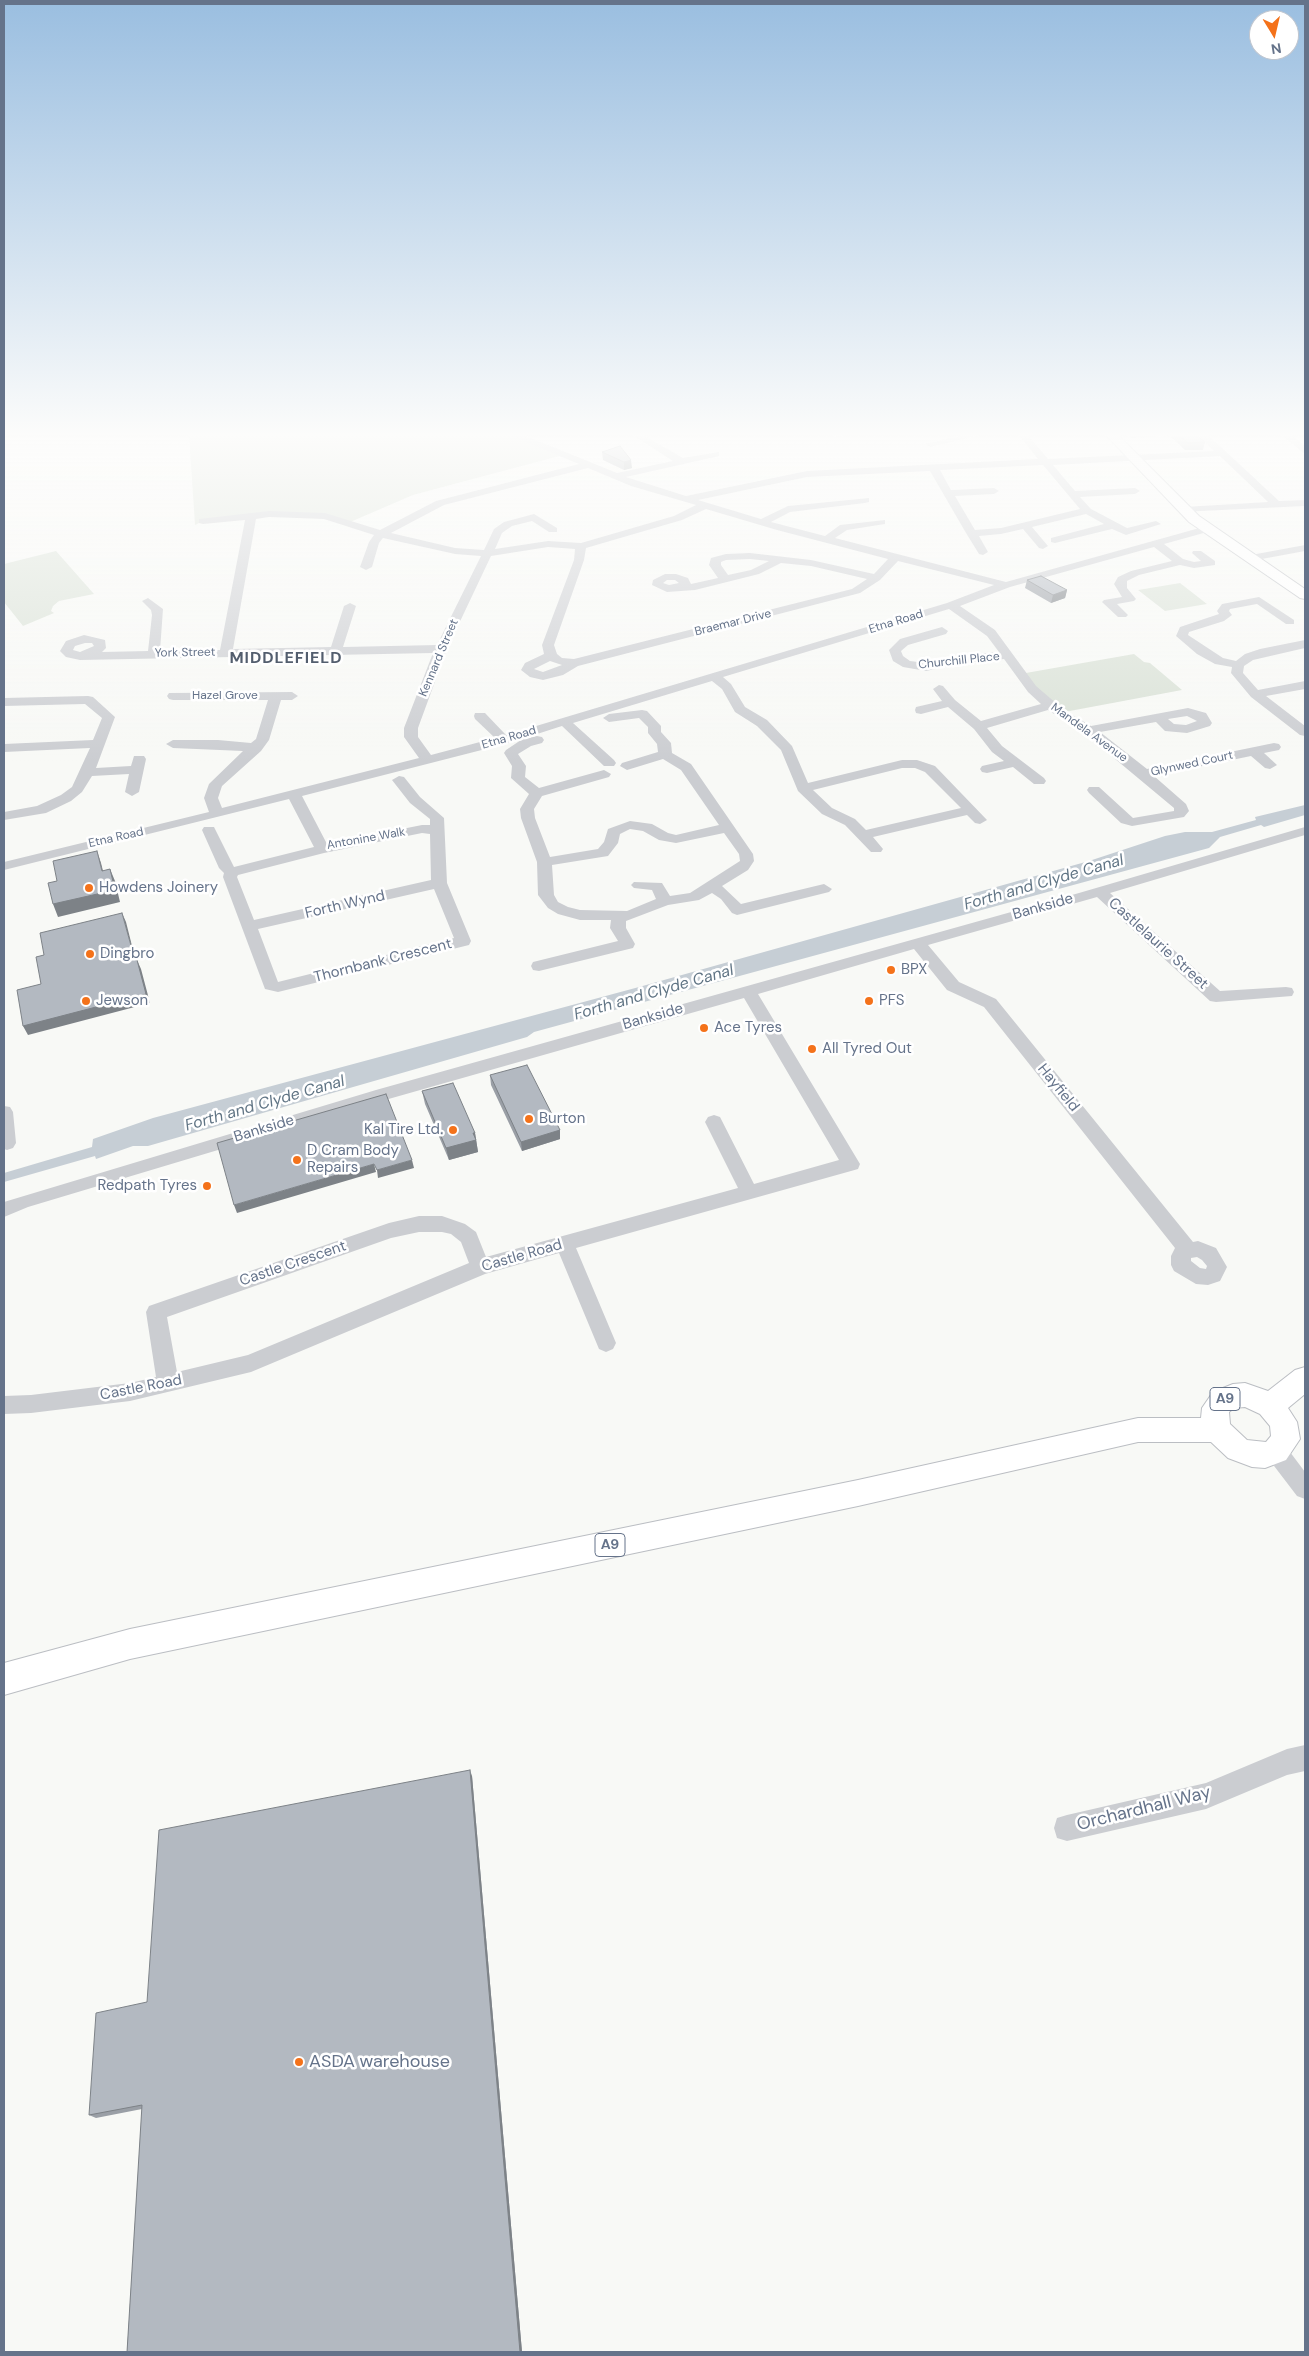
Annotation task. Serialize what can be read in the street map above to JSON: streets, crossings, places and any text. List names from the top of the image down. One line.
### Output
{"streets":{"main road":["A9"],"street":["Etna Road","Braemar Drive","York Street","Kennard Street","Churchill Place","Hazel Grove","Mandela Avenue","Glynwed Court","Antonine Walk","Forth Wynd","Bankside","Castlelaurie Street","Thornbank Crescent","Hayfield","Castle Road","Castle Crescent","Orchardhall Way"]},"crossings":[["Etna Road","Kennard Street"],["Etna Road","Hazel Grove"],["Etna Road","Mandela Avenue"],["Etna Road","Antonine Walk"],["York Street","Kennard Street"],["Churchill Place","Mandela Avenue"],["Mandela Avenue","Glynwed Court"],["Forth Wynd","Thornbank Crescent"],["Bankside","Castlelaurie Street"],["Bankside","Hayfield"],["Bankside","Castle Road"],["Castle Road","Castle Crescent"]],"districts":["MIDDLEFIELD"],"water":["Forth and Clyde Canal"],"places":["Howdens Joinery","Dingbro","BPX","Jewson","PFS","Ace Tyres","All Tyred Out","Burton","Kal Tire Ltd.","D Cram Body Repairs","Redpath Tyres","ASDA warehouse"],"north":"bottom"}
